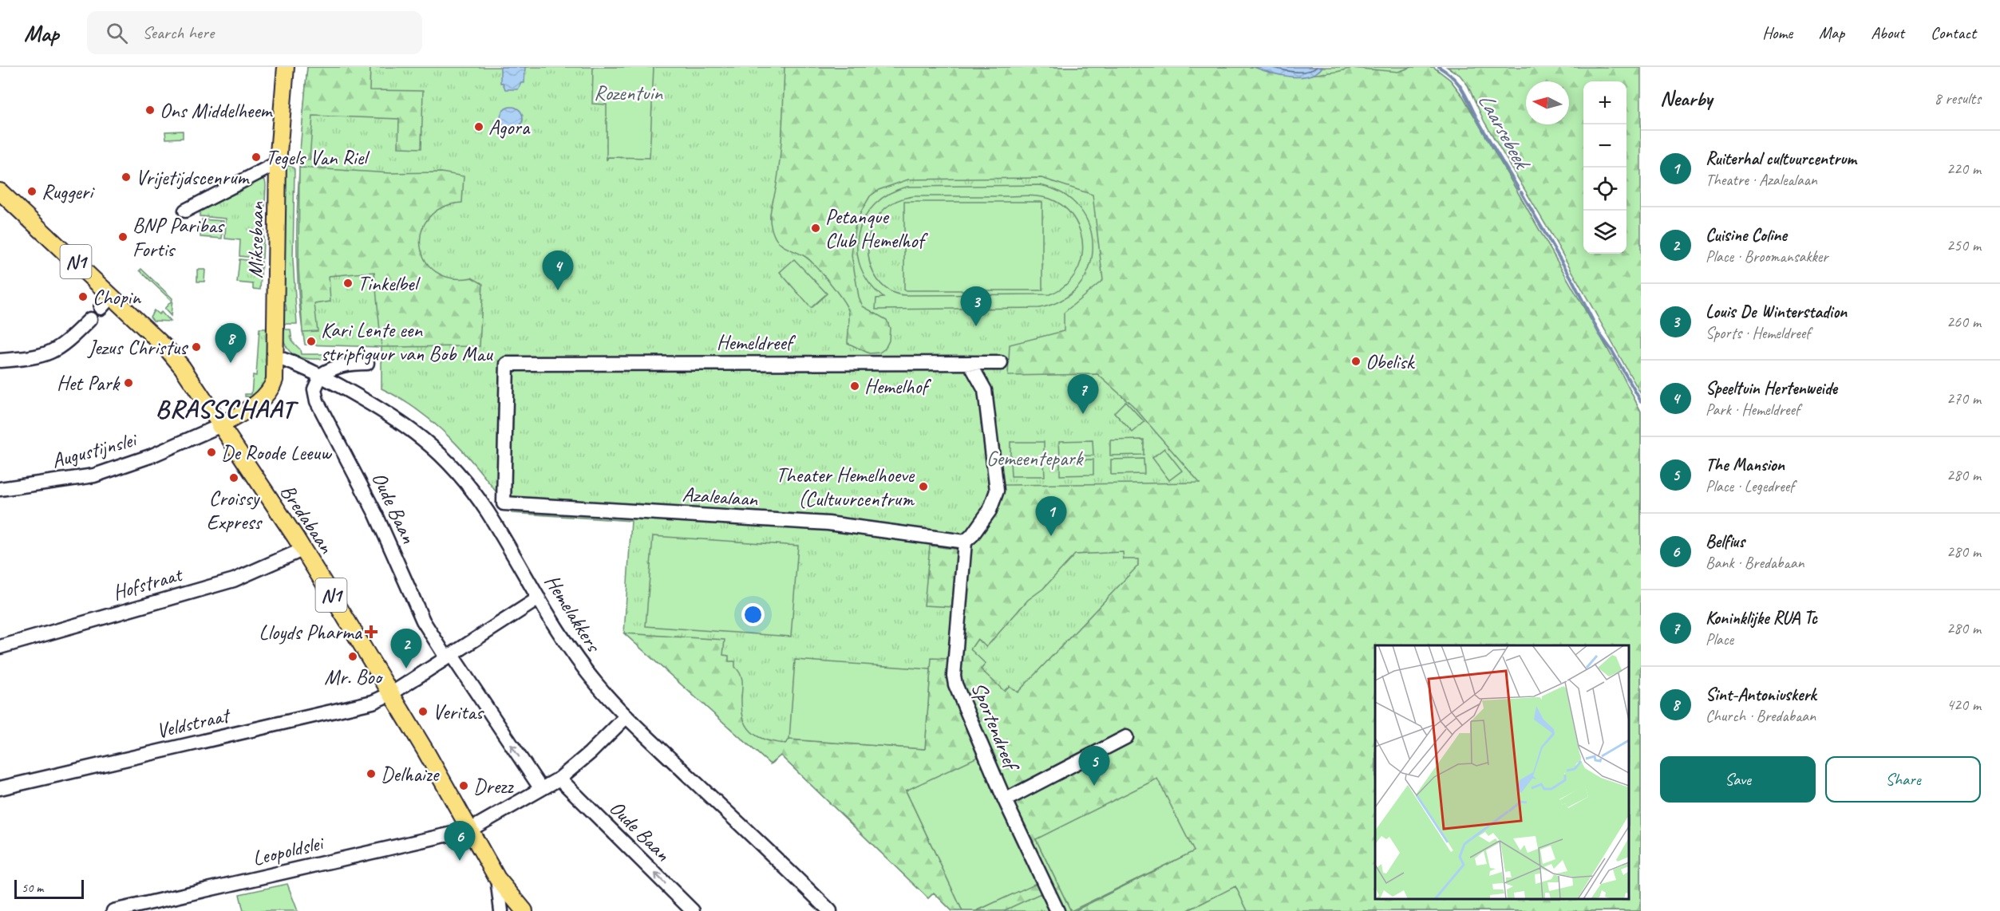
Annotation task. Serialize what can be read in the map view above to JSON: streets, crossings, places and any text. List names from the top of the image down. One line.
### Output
{"streets":{"main road":["Miksebaan","N1","Bredabaan"],"street":["Hemeldreef","Augustijnslei","Azalealaan","Oude Baan","Hofstraat","Hemelakkers","Veldstraat","Sportendreef","Leopoldslei"]},"crossings":[["Miksebaan","Augustijnslei"],["Miksebaan","Bredabaan"],["Miksebaan","Hemelakkers"],["Hemeldreef","Azalealaan"],["Augustijnslei","Bredabaan"],["Azalealaan","Sportendreef"],["Oude Baan","Hemelakkers"],["Oude Baan","Veldstraat"],["Bredabaan","Hofstraat"],["Bredabaan","Veldstraat"],["Bredabaan","Leopoldslei"],["Hemelakkers","Veldstraat"]],"one_way":["Oude Baan"],"districts":["BRASSCHAAT"],"water":["Laarsebeek"],"parks":["Rozentuin","Gemeentepark"],"places":{"other":["Ons Middelheem","Agora","Tegels Van Riel","Vrijetijdscenrum","Ruggeri","Petanque Club Hemelhof","BNP Paribas Fortis","Tinkelbel","Chopin","Kari Lente een stripfiguur van Bob Mau","Jezus Christus","Obelisk","Het Park","Hemelhof","De Roode Leeuw","Croissy Express","Theater Hemelhoeve (Cultuurcentrum","Mr. Boo","Veritas","Delhaize","Drezz"],"health":["Lloyds Pharma"]},"scale_bar":"50 m","north":"left","page":{"header":"Map","search":"Search here","nav":["Home","Map","About","Contact"],"heading":["Nearby","8 results"],"map_buttons":["+","−"],"list":[{"mark":"1","name":"Ruiterhal cultuurcentrum","note":"Theatre · Azalealaan","value":"220 m"},{"mark":"2","name":"Cuisine Coline","note":"Place · Broomansakker","value":"250 m"},{"mark":"3","name":"Louis De Winterstadion","note":"Sports · Hemeldreef","value":"260 m"},{"mark":"4","name":"Speeltuin Hertenweide","note":"Park · Hemeldreef","value":"270 m"},{"mark":"5","name":"The Mansion","note":"Place · Legedreef","value":"280 m"},{"mark":"6","name":"Belfius","note":"Bank · Bredabaan","value":"280 m"},{"mark":"7","name":"Koninklijke RUA Tc","note":"Place","value":"280 m"},{"mark":"8","name":"Sint-Antoniuskerk","note":"Church · Bredabaan","value":"420 m"}],"pins":["4","3","8","7","1","2","5","6"],"buttons":["Save","Share"],"scale":"50 m"}}
